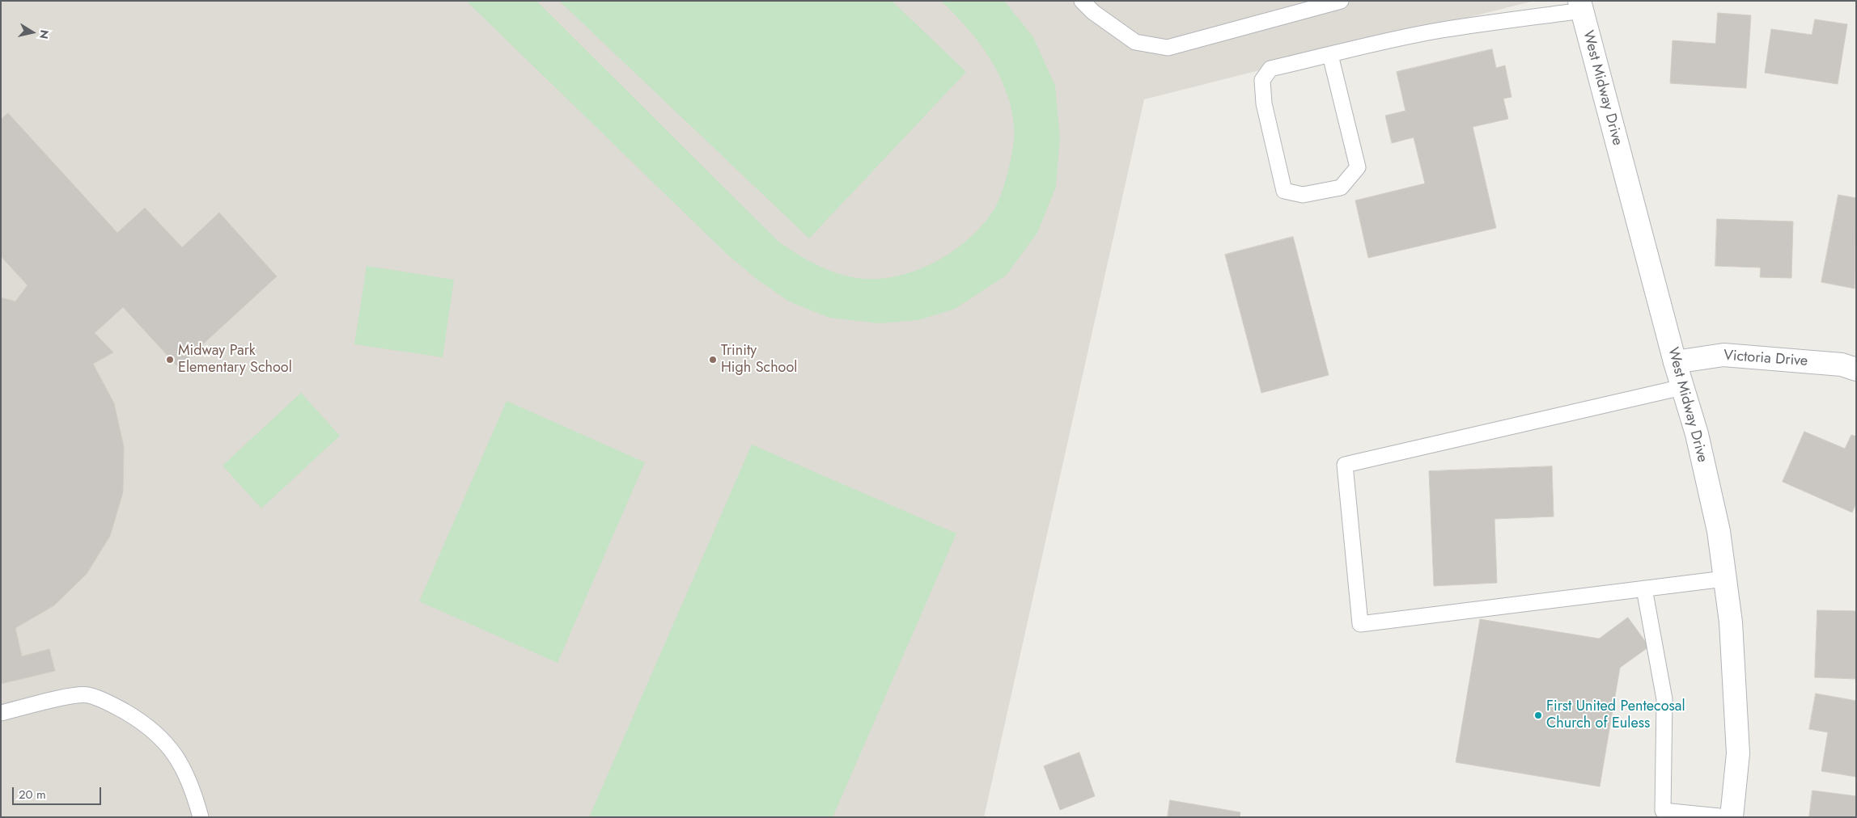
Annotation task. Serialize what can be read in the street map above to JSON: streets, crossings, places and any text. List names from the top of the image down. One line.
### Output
{"streets":{"street":["West Midway Drive","Victoria Drive"]},"crossings":[["West Midway Drive","Victoria Drive"]],"places":["Midway Park Elementary School","Trinity High School","First United Pentecosal Church of Euless"],"scale_bar":"20 m","north":"right"}
